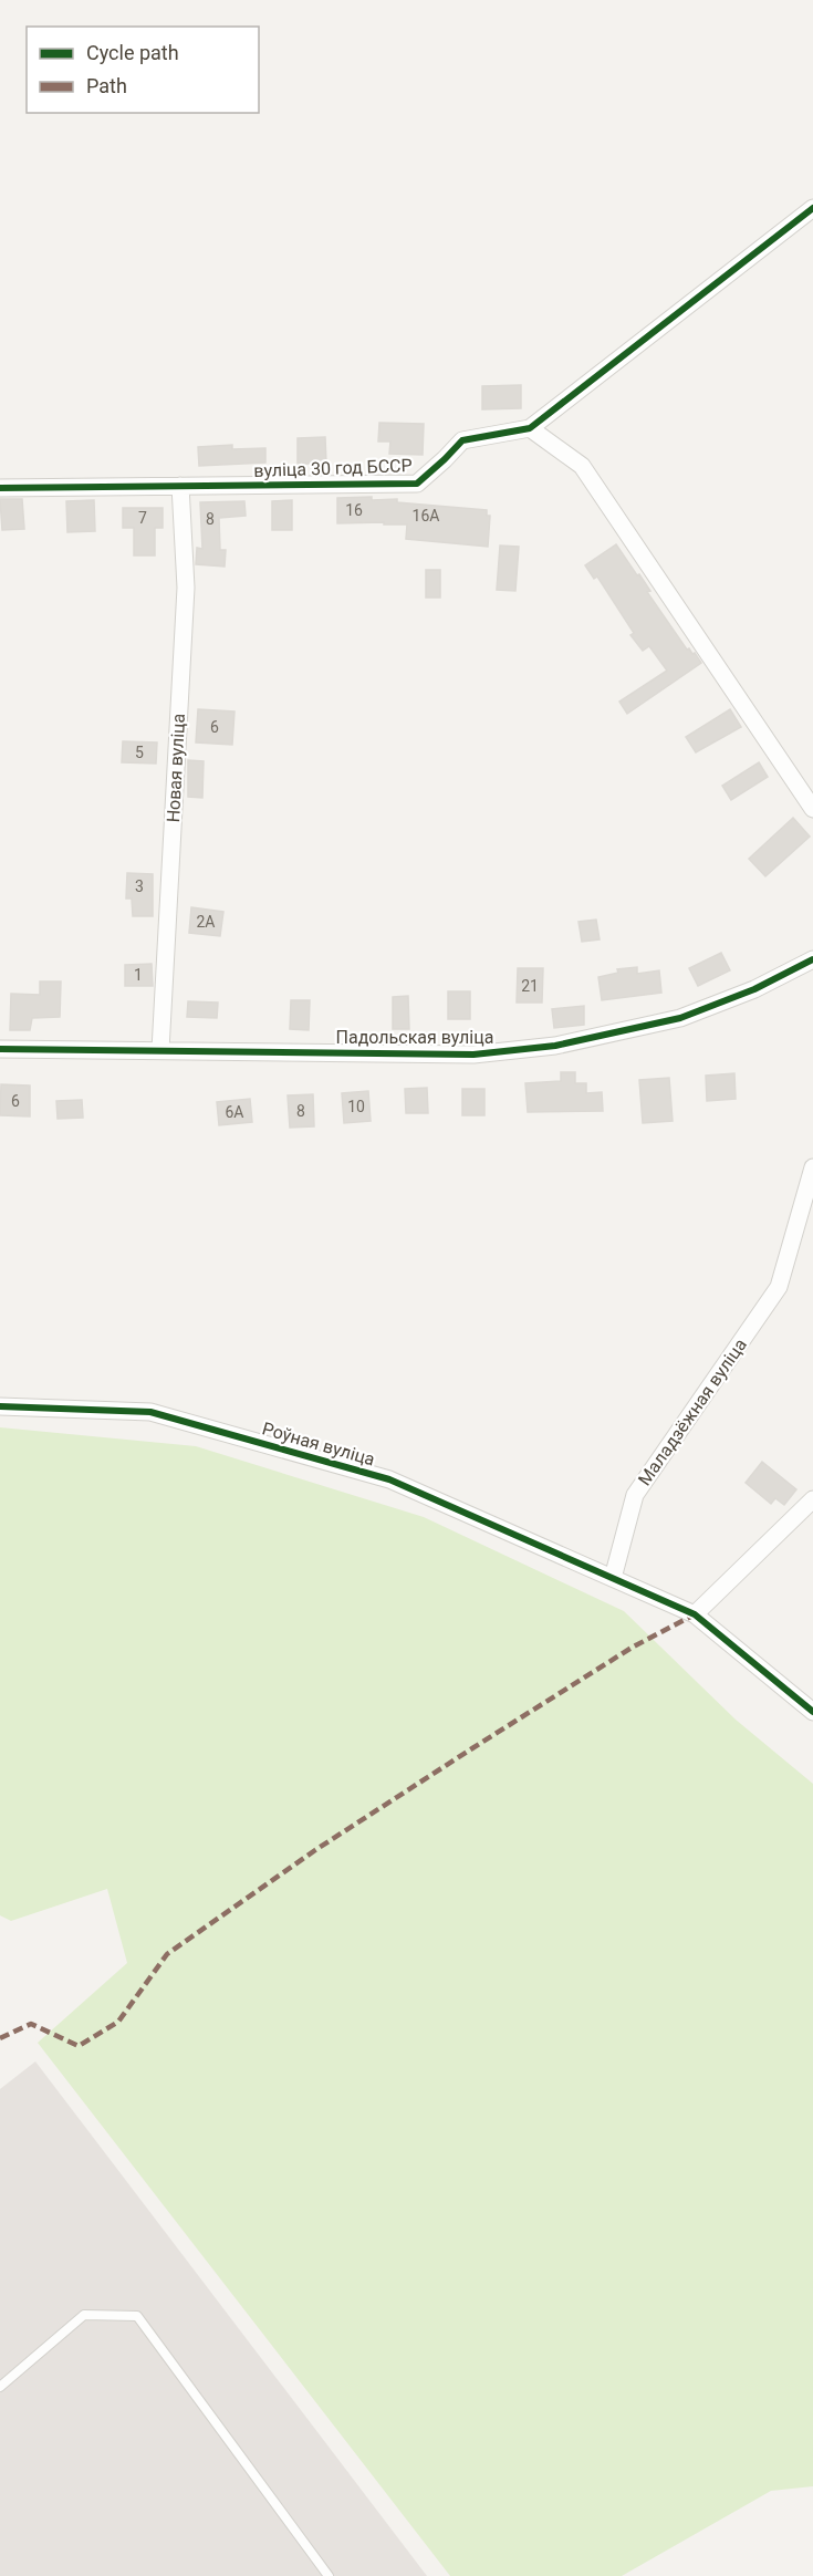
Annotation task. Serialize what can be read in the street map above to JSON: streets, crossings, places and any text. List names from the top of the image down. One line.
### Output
{"streets":{"street":["вуліца 30 год БССР","Новая вуліца","Падольская вуліца","Маладзёжная вуліца","Роўная вуліца"]},"crossings":[["вуліца 30 год БССР","Новая вуліца"],["Новая вуліца","Падольская вуліца"],["Маладзёжная вуліца","Роўная вуліца"]],"house_numbers":["16","16А","7","8","6","5","3","2А","1","21","6","10","8","6А"],"legend":["Cycle path","Path"]}
